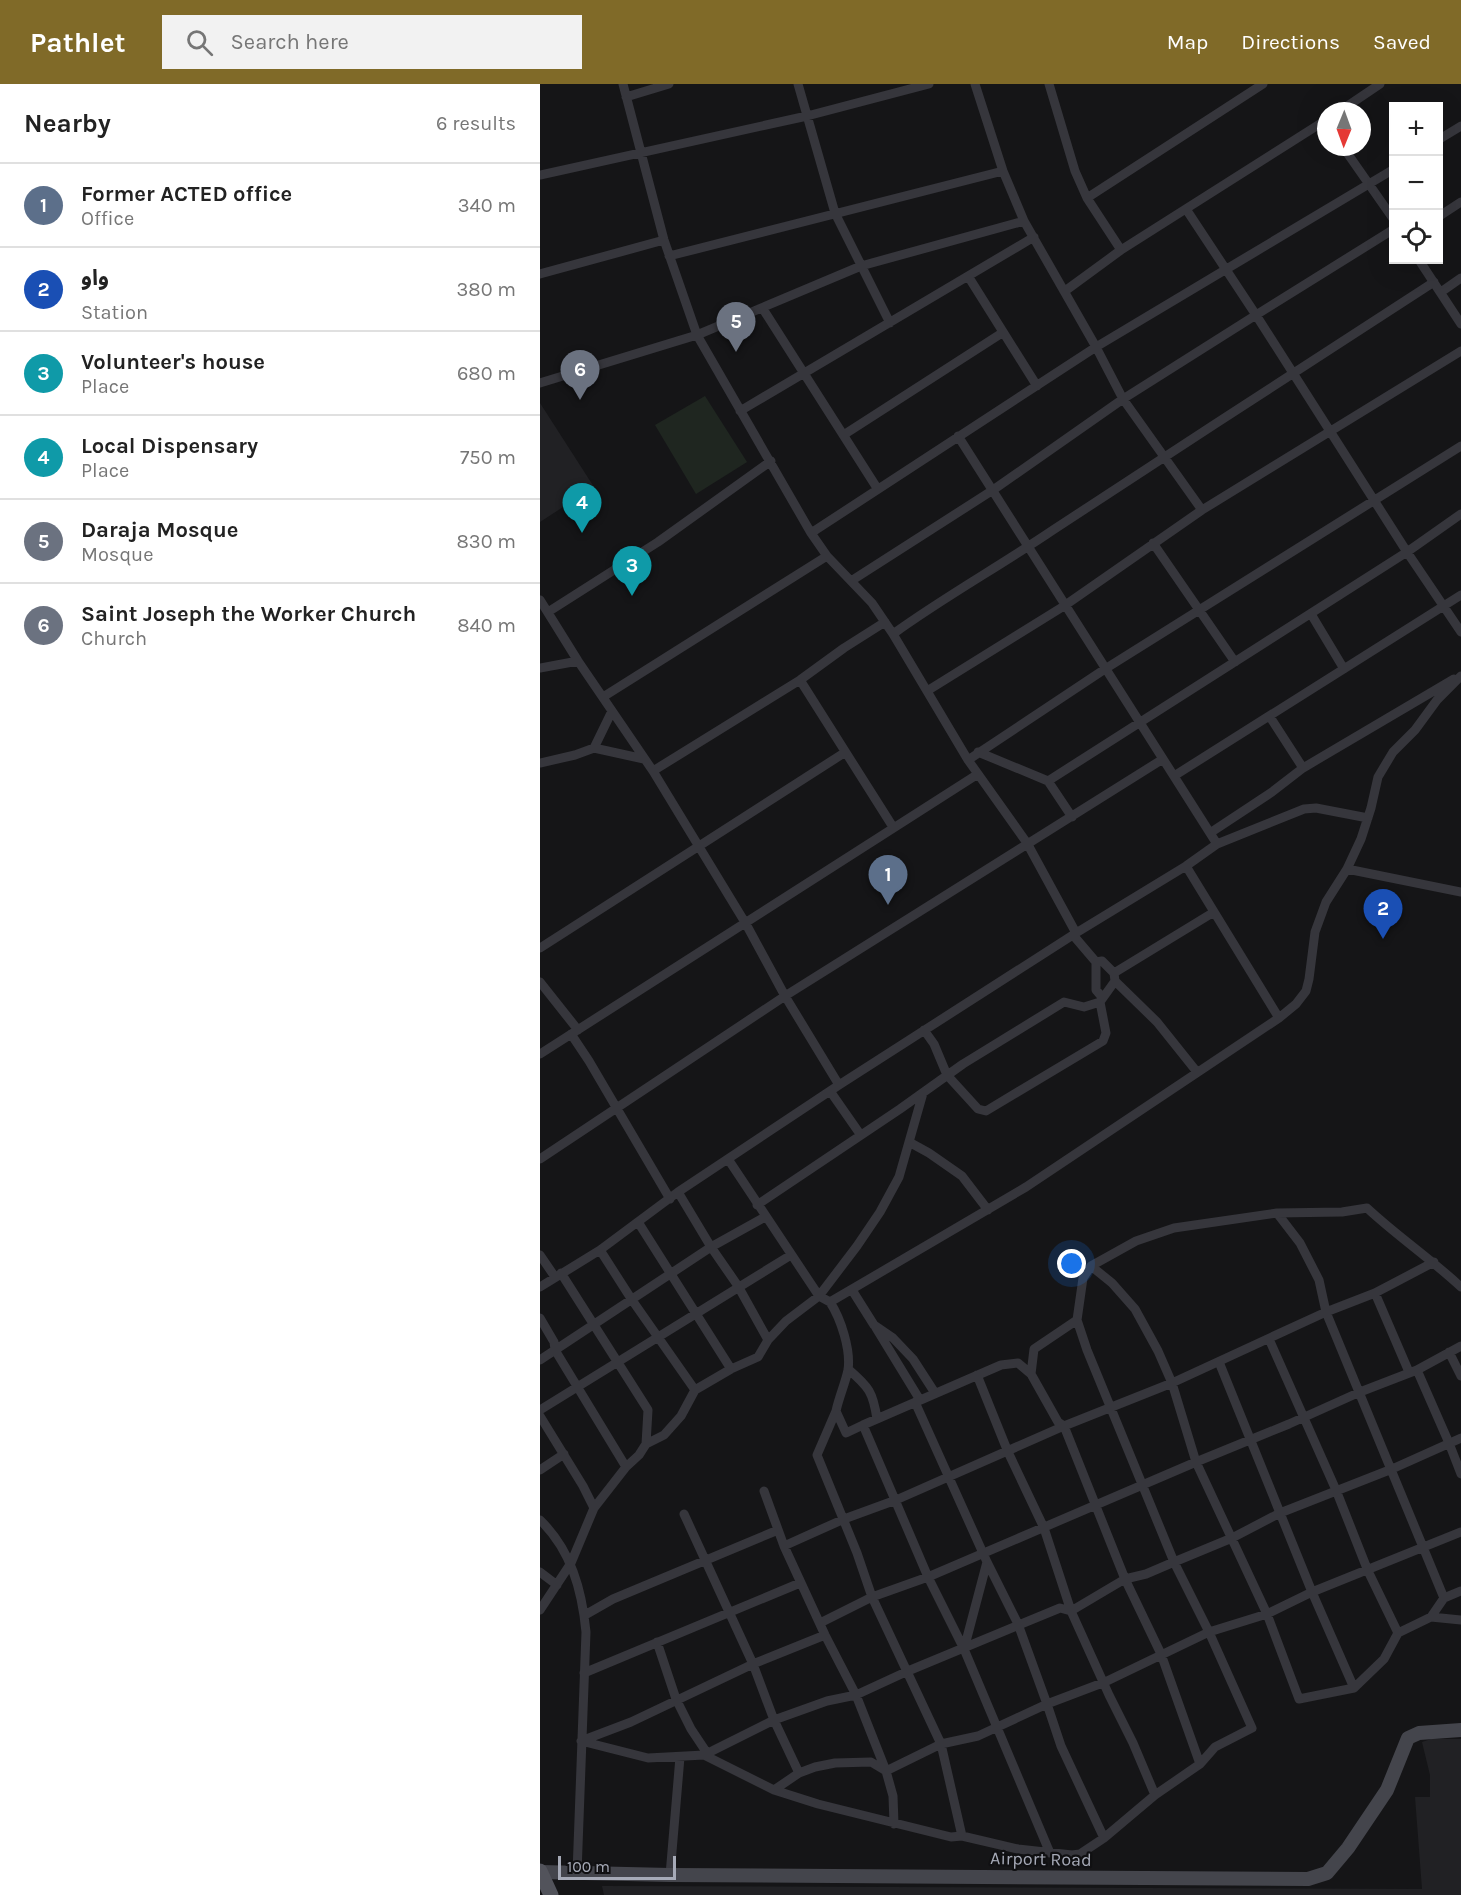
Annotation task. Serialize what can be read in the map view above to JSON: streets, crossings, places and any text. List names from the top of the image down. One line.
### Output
{"streets":{"street":["Airport Road"]},"scale_bar":"100 m","north":"bottom","page":{"header":"Pathlet","search":"Search here","nav":["Map","Directions","Saved"],"heading":["Nearby","6 results"],"map_buttons":["+","−"],"list":[{"mark":"1","name":"Former ACTED office","note":"Office","value":"340 m"},{"mark":"2","name":"واو","note":"Station","value":"380 m"},{"mark":"3","name":"Volunteer's house","note":"Place","value":"680 m"},{"mark":"4","name":"Local Dispensary","note":"Place","value":"750 m"},{"mark":"5","name":"Daraja Mosque","note":"Mosque","value":"830 m"},{"mark":"6","name":"Saint Joseph the Worker Church","note":"Church","value":"840 m"}],"pins":["5","6","4","3","1","2"],"scale":"100 m"}}
